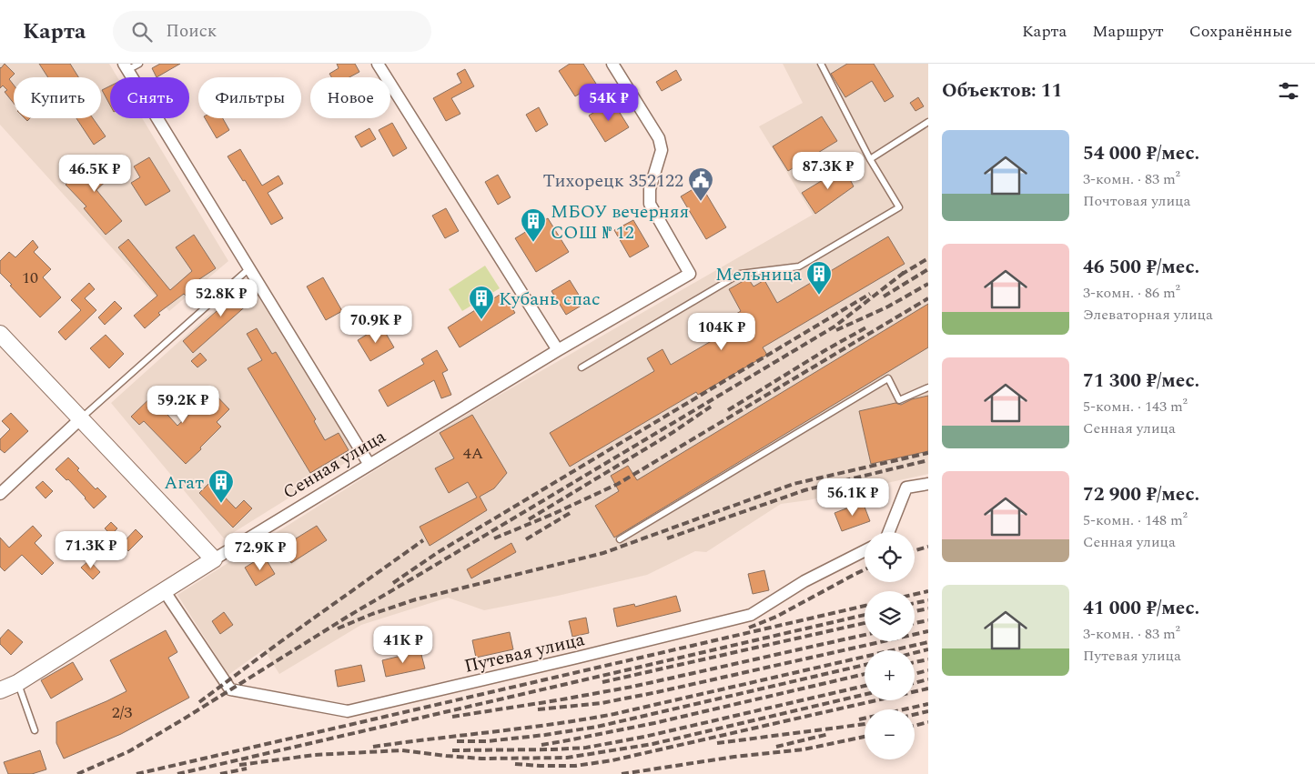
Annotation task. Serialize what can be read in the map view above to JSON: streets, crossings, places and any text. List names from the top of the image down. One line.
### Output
{"streets":{"street":["Сенная улица","Путевая улица"]},"crossings":[["Сенная улица","Путевая улица"]],"places":{"public building":["Тихорецк 352122"],"building":["МБОУ вечерняя СОШ № 12","Мельница","Кубань спас","Агат"]},"house_numbers":["10","4А","2/3"],"page":{"header":"Карта","search":"Поиск","nav":["Карта","Маршрут","Сохранённые"],"heading":"Объектов: 11","chip":["Купить","Снять","Фильтры","Новое"],"price":["54K ₽","87.3K ₽","46.5K ₽","52.8K ₽","70.9K ₽","104K ₽","59.2K ₽","56.1K ₽","71.3K ₽","72.9K ₽","41K ₽"],"list":[{"name":"54 000 ₽/мес.","note":"3-комн. · 83 m² · Почтовая улица"},{"name":"46 500 ₽/мес.","note":"3-комн. · 86 m² · Элеваторная улица"},{"name":"71 300 ₽/мес.","note":"5-комн. · 143 m² · Сенная улица"},{"name":"72 900 ₽/мес.","note":"5-комн. · 148 m² · Сенная улица"},{"name":"41 000 ₽/мес.","note":"3-комн. · 83 m² · Путевая улица"}],"map_buttons":["+","−"]}}
